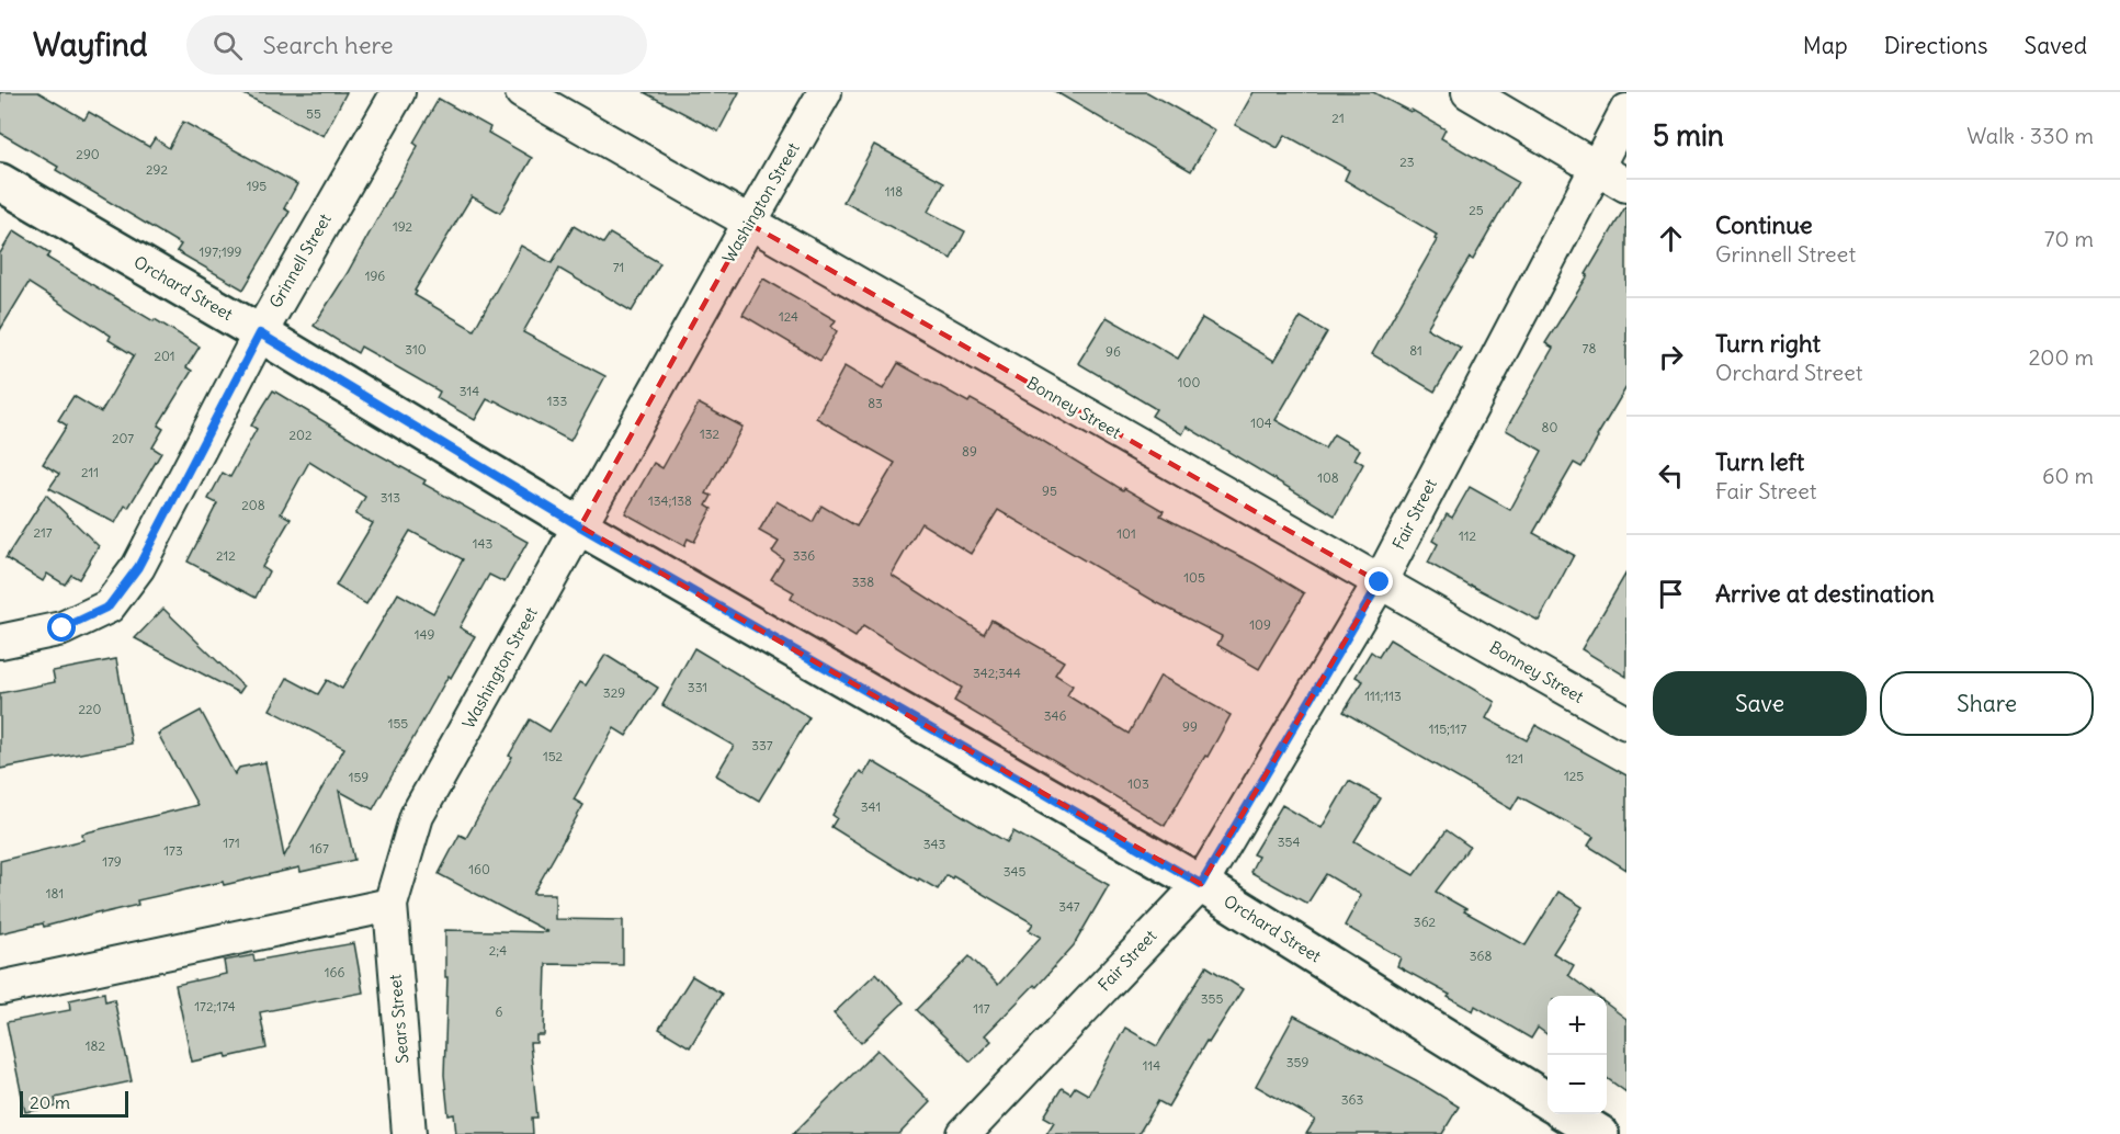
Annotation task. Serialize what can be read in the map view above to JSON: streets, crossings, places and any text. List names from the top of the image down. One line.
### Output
{"streets":{"street":["Washington Street","Grinnell Street","Orchard Street","Bonney Street","Fair Street","Sears Street"]},"crossings":[["Washington Street","Orchard Street"],["Washington Street","Bonney Street"],["Washington Street","Sears Street"],["Grinnell Street","Orchard Street"],["Orchard Street","Fair Street"],["Bonney Street","Fair Street"]],"house_numbers":["55","21","290","23","292","195","118","25","192","197;199","71","196","124","78","310","81","96","201","100","314","133","83","104","80","132","202","207","89","211","108","95","313","134;138","208","217","101","112","143","212","336","105","338","109","149","342;344","331","329","111;113","220","346","155","99","115;117","337","152","121","125","159","103","341","354","171","343","167","173","179","160","345","181","347","362","2;4","368","166","355","172;174","117","6","182","359","114","363"],"scale_bar":"20 m","page":{"header":"Wayfind","search":"Search here","nav":["Map","Directions","Saved"],"heading":["5 min","Walk · 330 m"],"list":[["Continue","Grinnell Street","70 m"],["Turn right","Orchard Street","200 m"],["Turn left","Fair Street","60 m"],"Arrive at destination"],"buttons":["Save","Share"],"map_buttons":["+","−"],"scale":"20 m"}}
